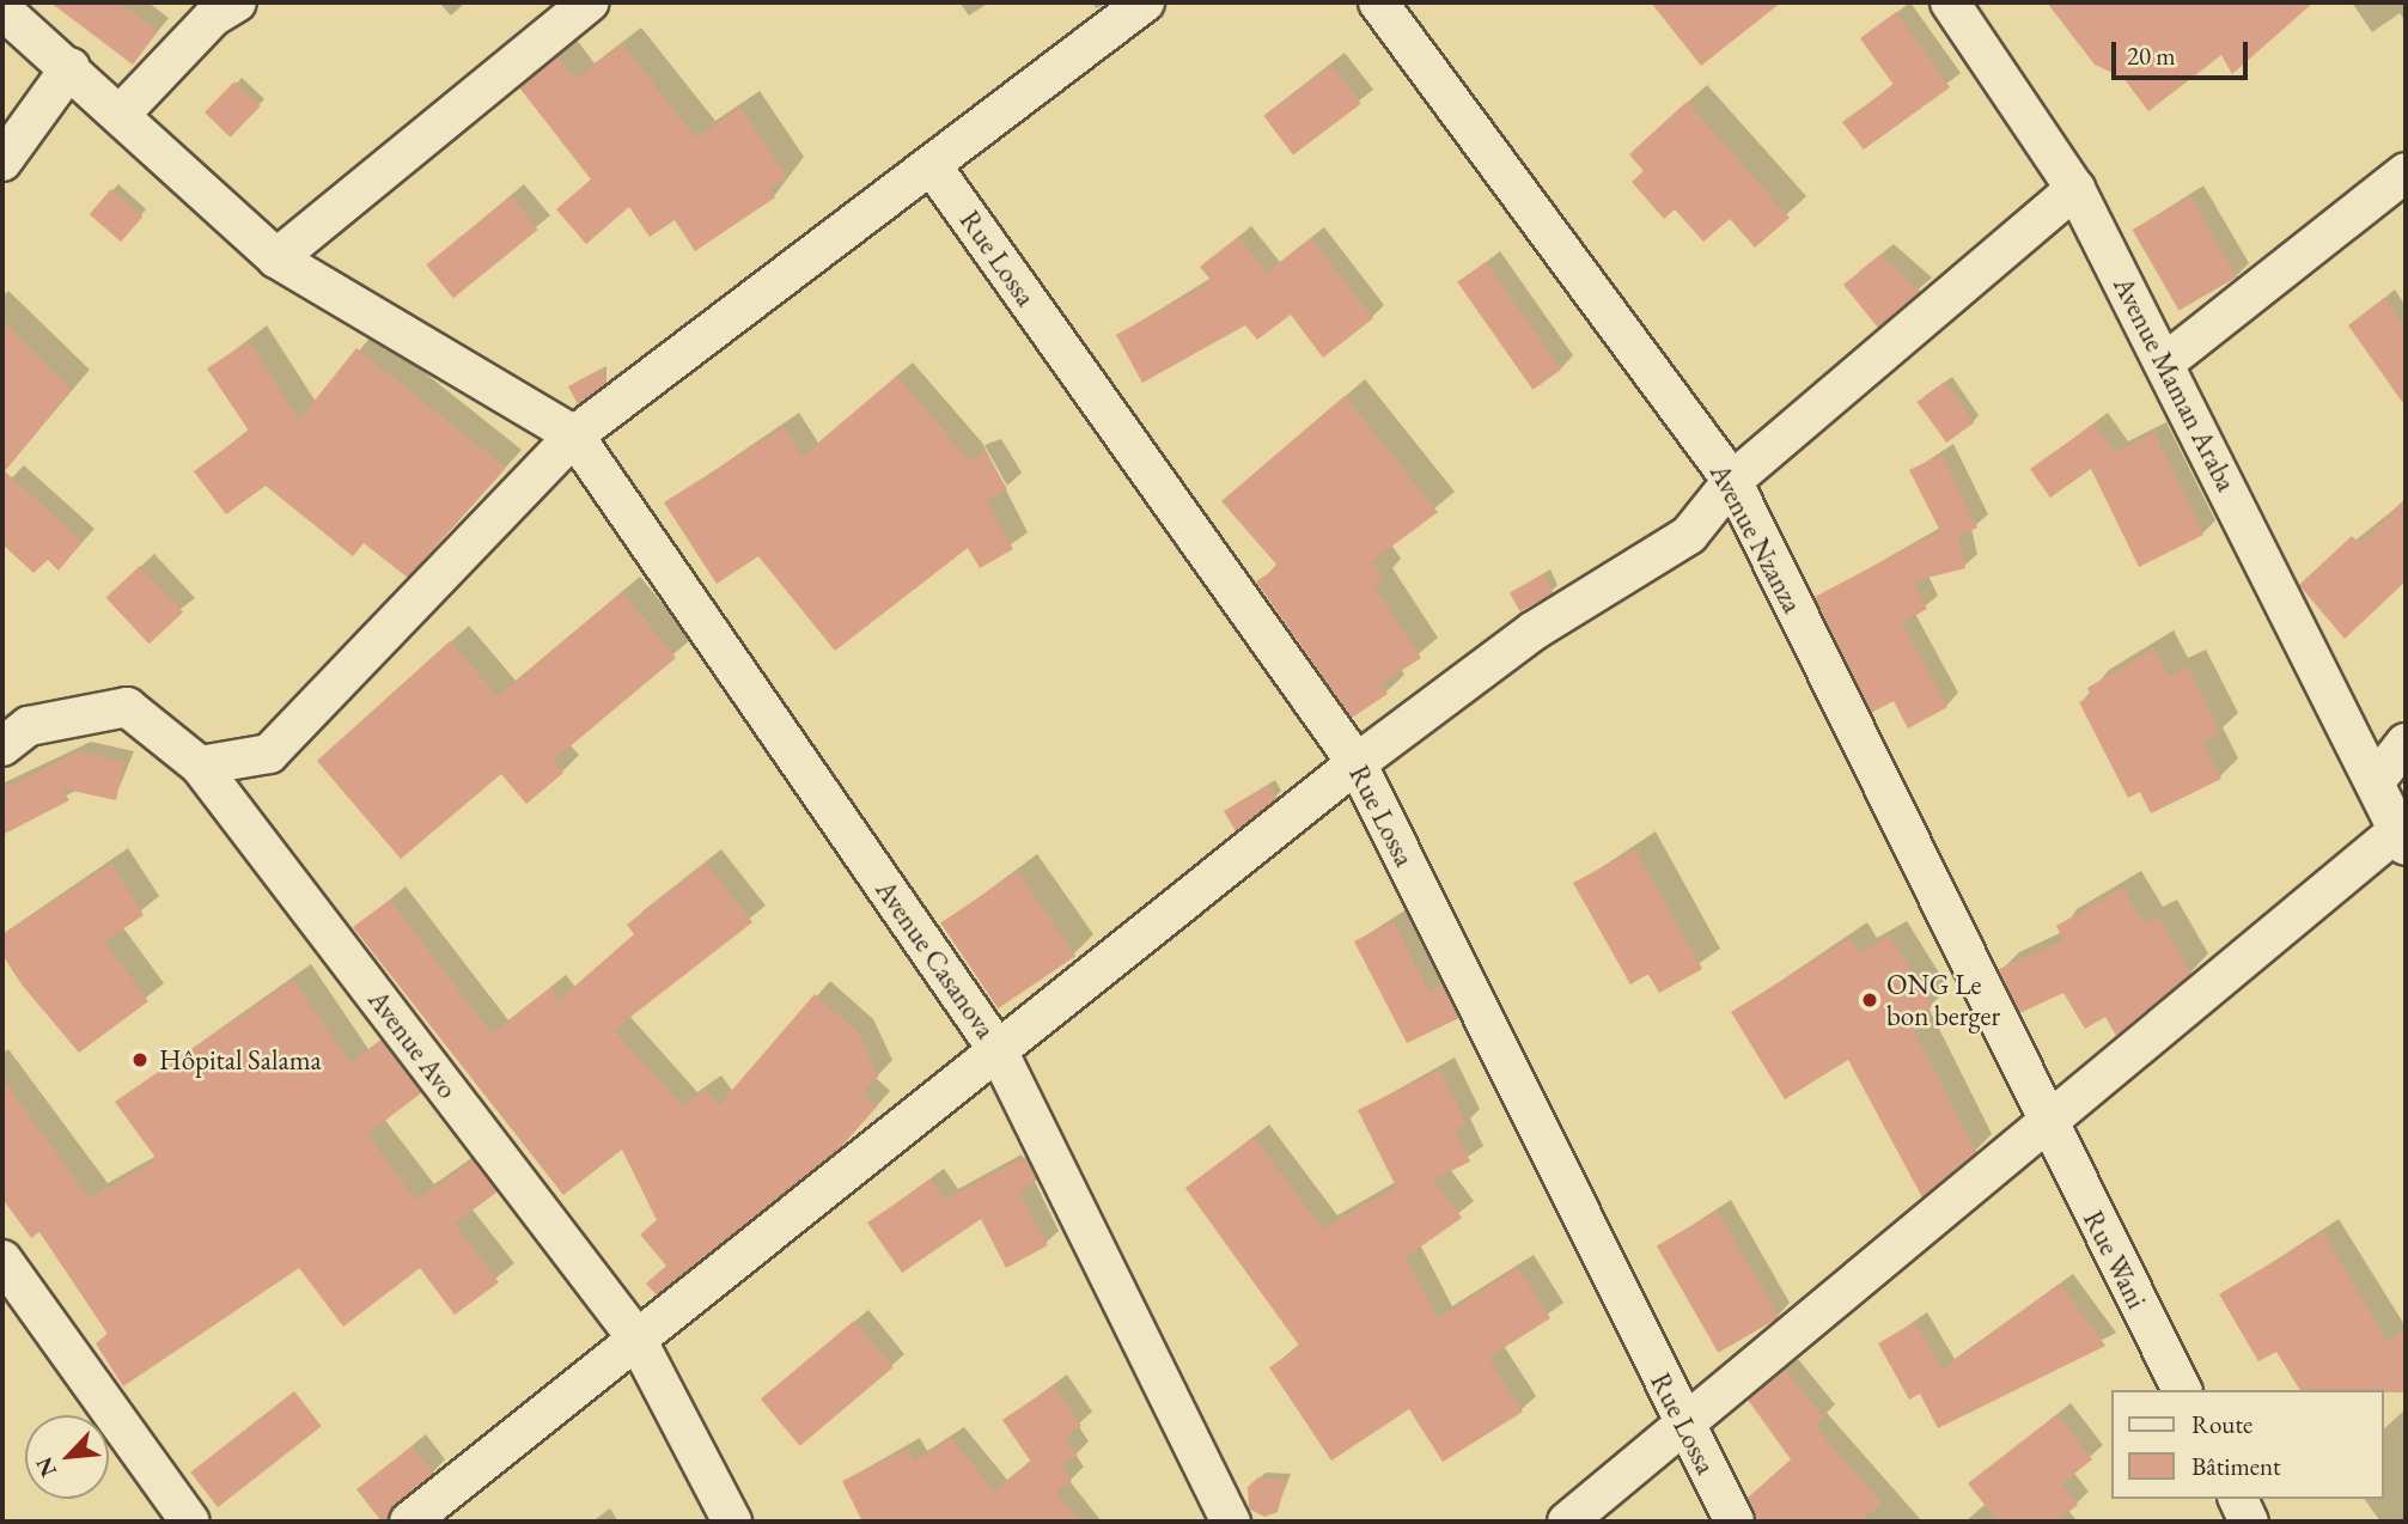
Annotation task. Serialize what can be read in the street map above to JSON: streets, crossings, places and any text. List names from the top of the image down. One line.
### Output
{"streets":{"street":["Rue Lossa","Avenue Maman Araba","Avenue Nzanza","Avenue Casanova","Avenue Avo","Rue Wani"]},"crossings":[["Avenue Nzanza","Rue Wani"]],"places":["ONG Le bon berger","Hôpital Salama"],"legend":["Route","Bâtiment"],"scale_bar":"20 m","north":"bottom left"}
